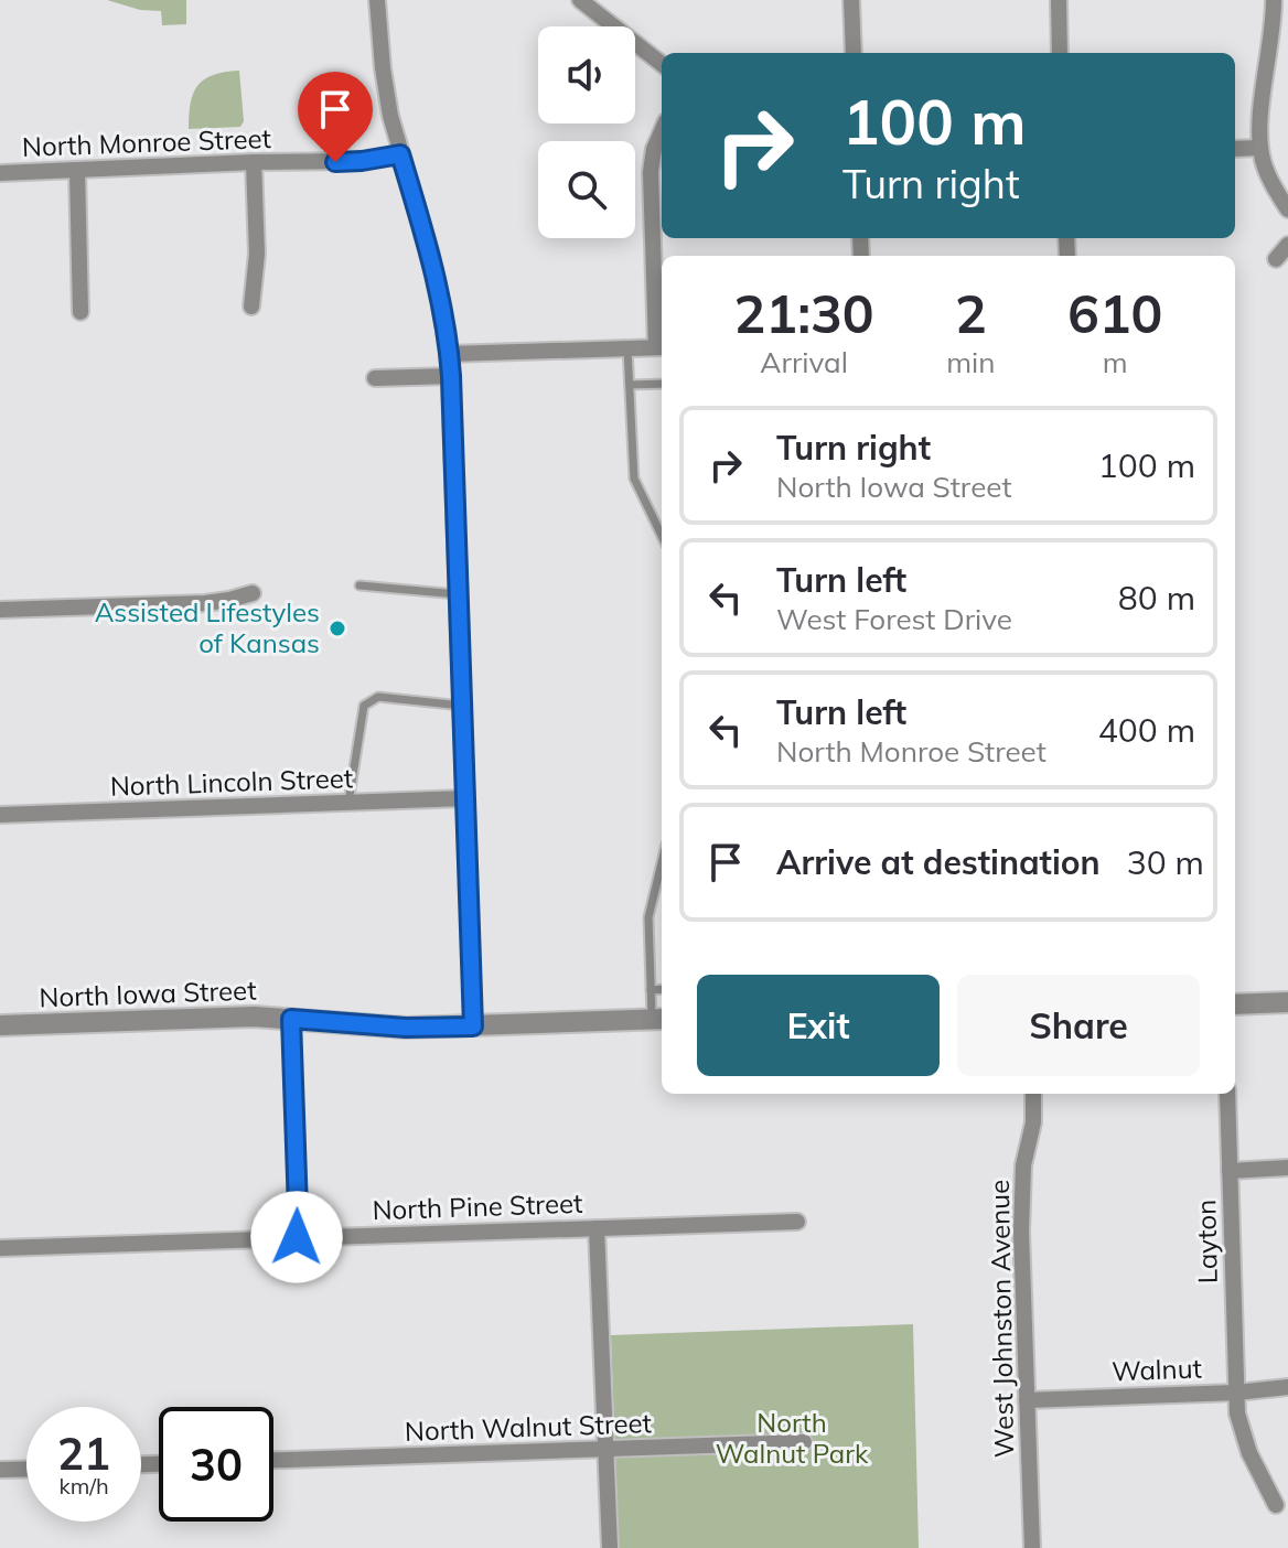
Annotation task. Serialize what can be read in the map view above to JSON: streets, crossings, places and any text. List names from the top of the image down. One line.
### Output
{"streets":{"street":["North Monroe Street","North Lincoln Street","North Iowa Street","North Pine Street","Layton","West Johnston Avenue","Walnut","North Walnut Street"]},"crossings":[["Layton","Walnut"],["West Johnston Avenue","Walnut"]],"parks":["North Walnut Park"],"places":["Assisted Lifestyles of Kansas"],"page":{"turn":["100 m","Turn right"],"eta":["21:30","Arrival","2","min","610","m"],"list":[{"name":"Turn right","note":"North Iowa Street","value":"100 m"},{"name":"Turn left","note":"West Forest Drive","value":"80 m"},{"name":"Turn left","note":"North Monroe Street","value":"400 m"},{"name":"Arrive at destination","value":"30 m"}],"buttons":["Exit","Share"],"speed":"21 km/h","limit":"30"}}
